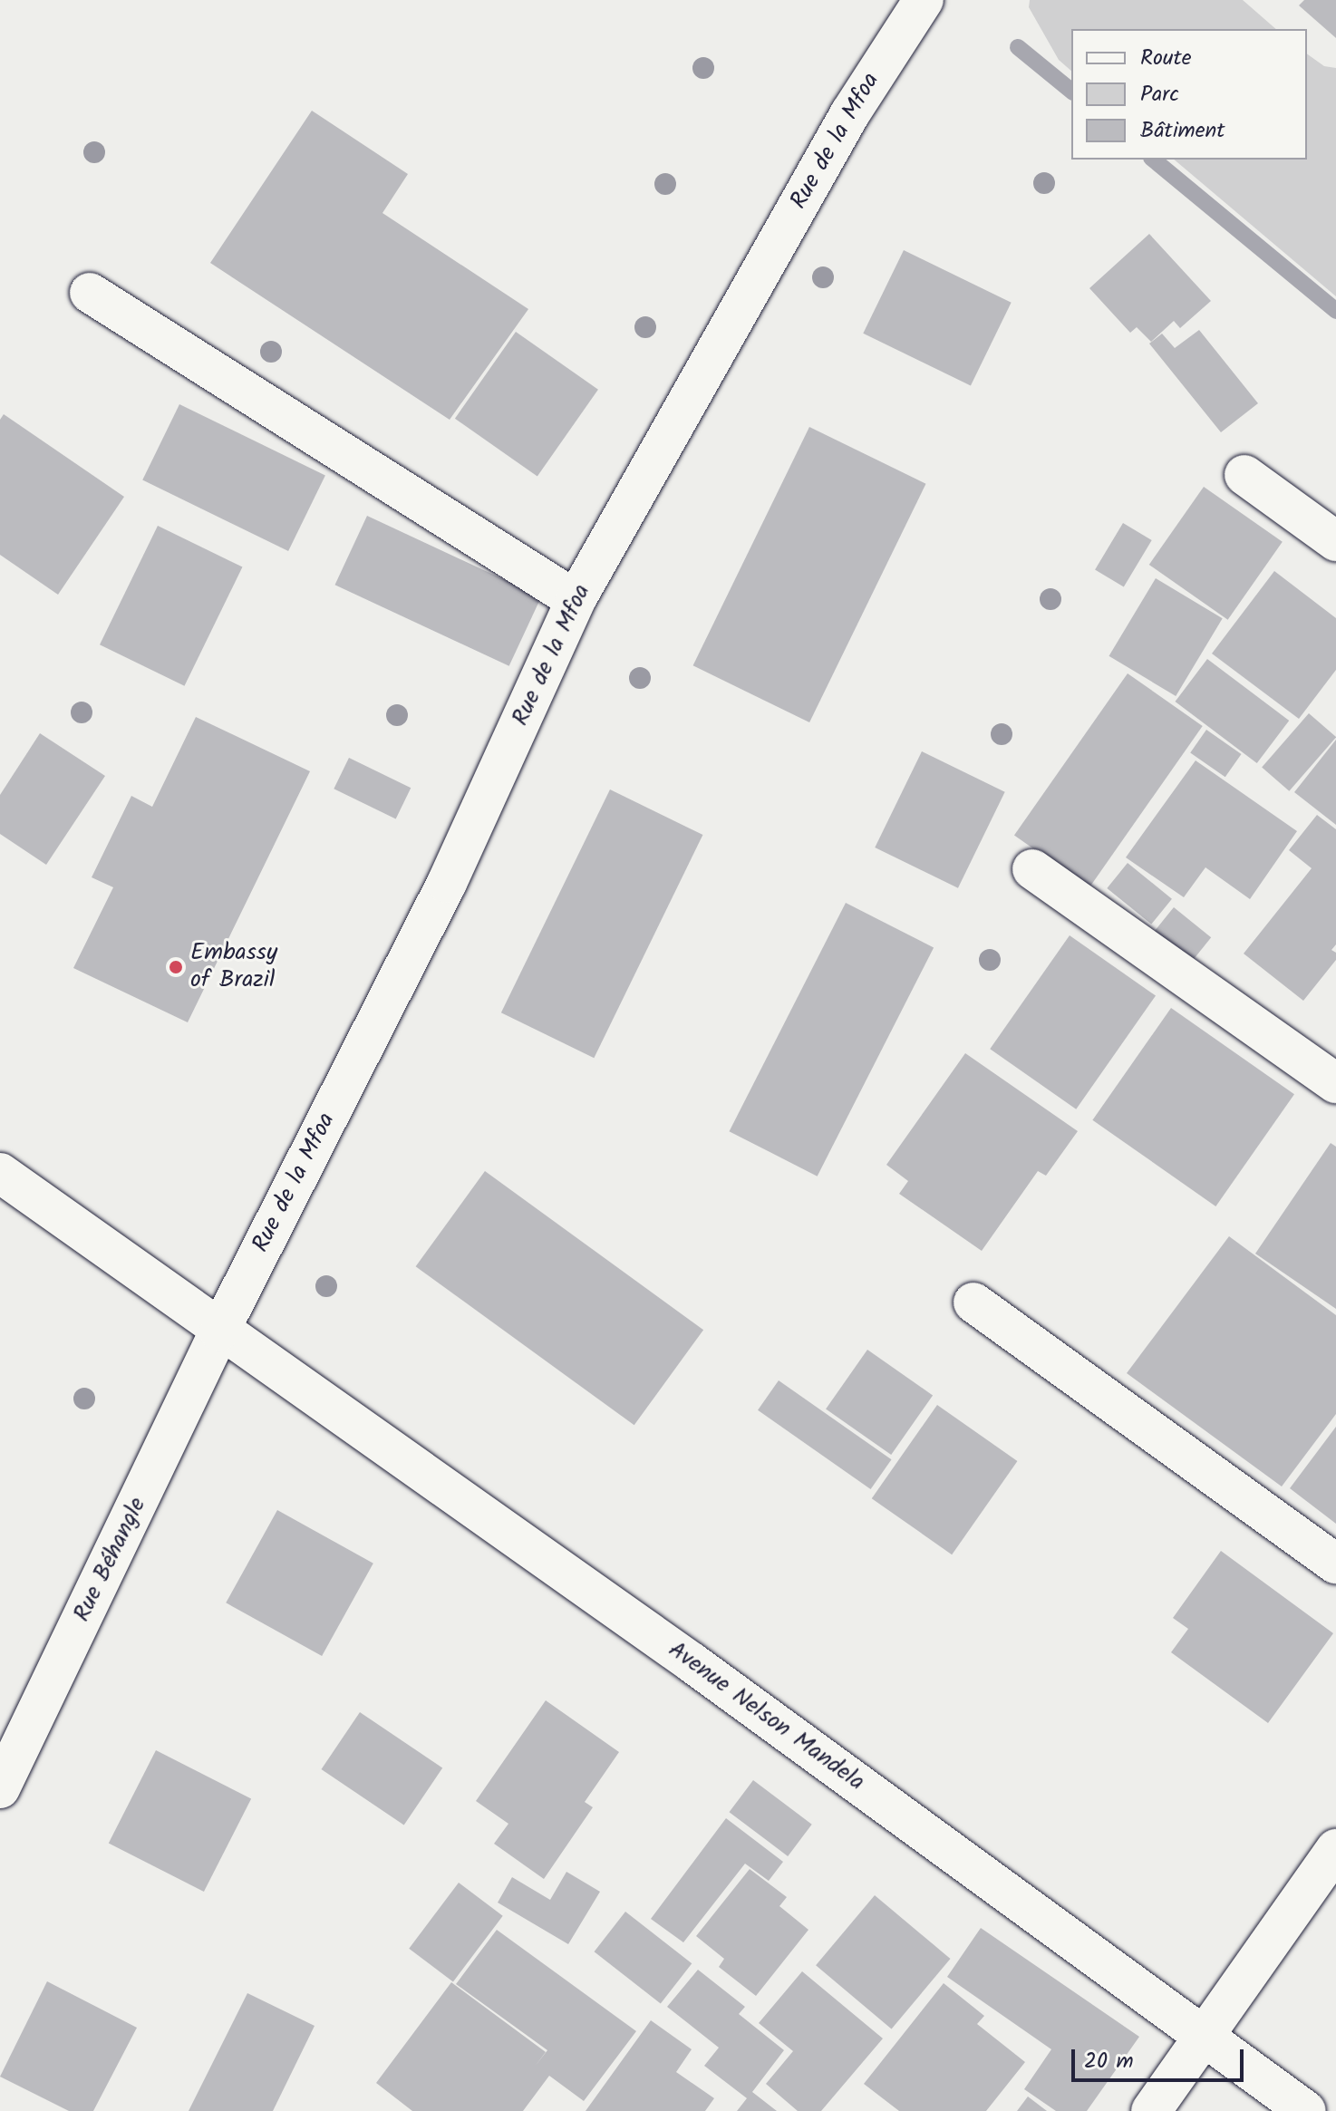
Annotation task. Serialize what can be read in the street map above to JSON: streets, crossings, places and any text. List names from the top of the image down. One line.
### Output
{"streets":{"street":["Rue de la Mfoa","Rue Béhangle","Avenue Nelson Mandela"]},"crossings":[["Rue de la Mfoa","Rue Béhangle"],["Rue de la Mfoa","Avenue Nelson Mandela"],["Rue Béhangle","Avenue Nelson Mandela"]],"places":["Embassy of Brazil"],"legend":["Route","Parc","Bâtiment"],"scale_bar":"20 m"}
